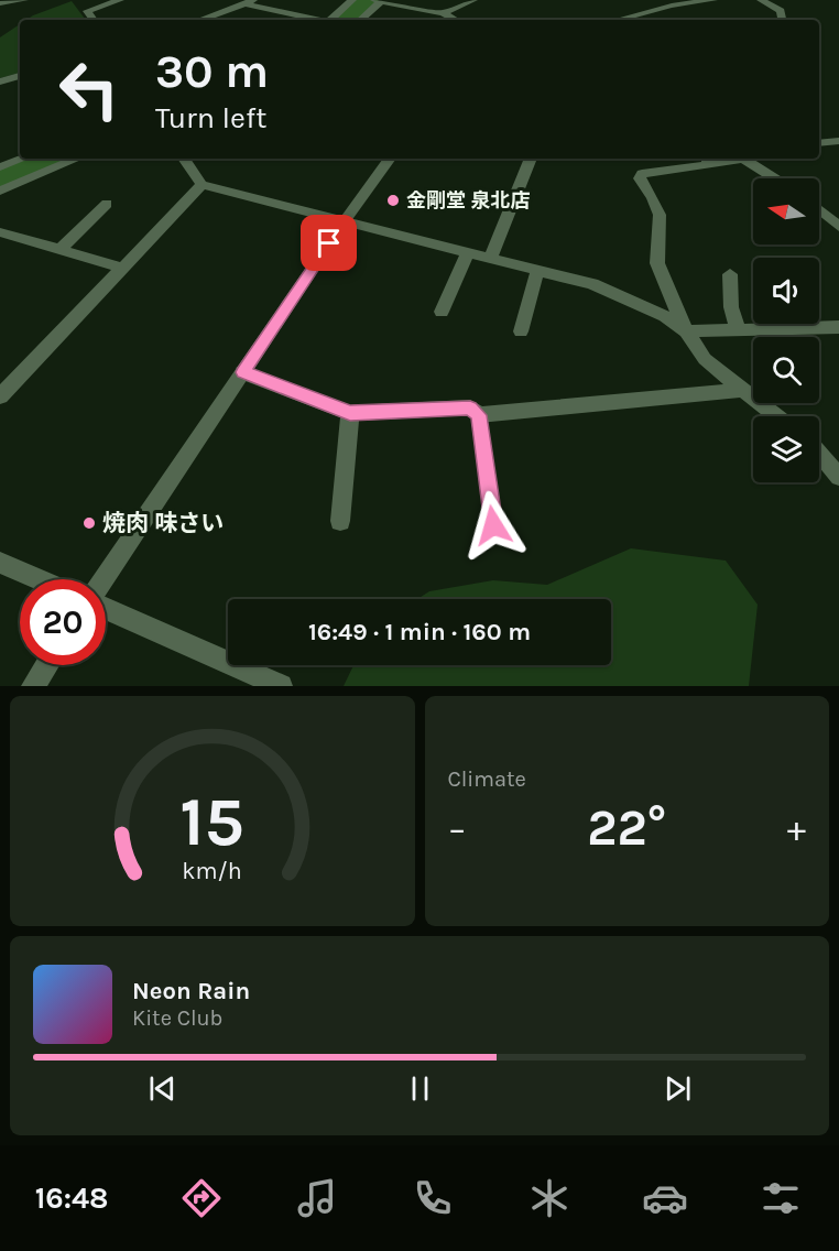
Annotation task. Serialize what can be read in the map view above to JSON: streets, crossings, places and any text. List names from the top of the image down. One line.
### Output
{"places":["金剛堂 泉北店","焼肉 味さい"],"north":"left","page":{"turn":["30 m","Turn left"],"limit":"20","trip":"16:49 · 1 min · 160 m","tile":"Climate","heat":["−","22°","+"],"song":["Neon Rain","Kite Club"],"tabs":"16:48","gauge":["15","km/h"]}}
